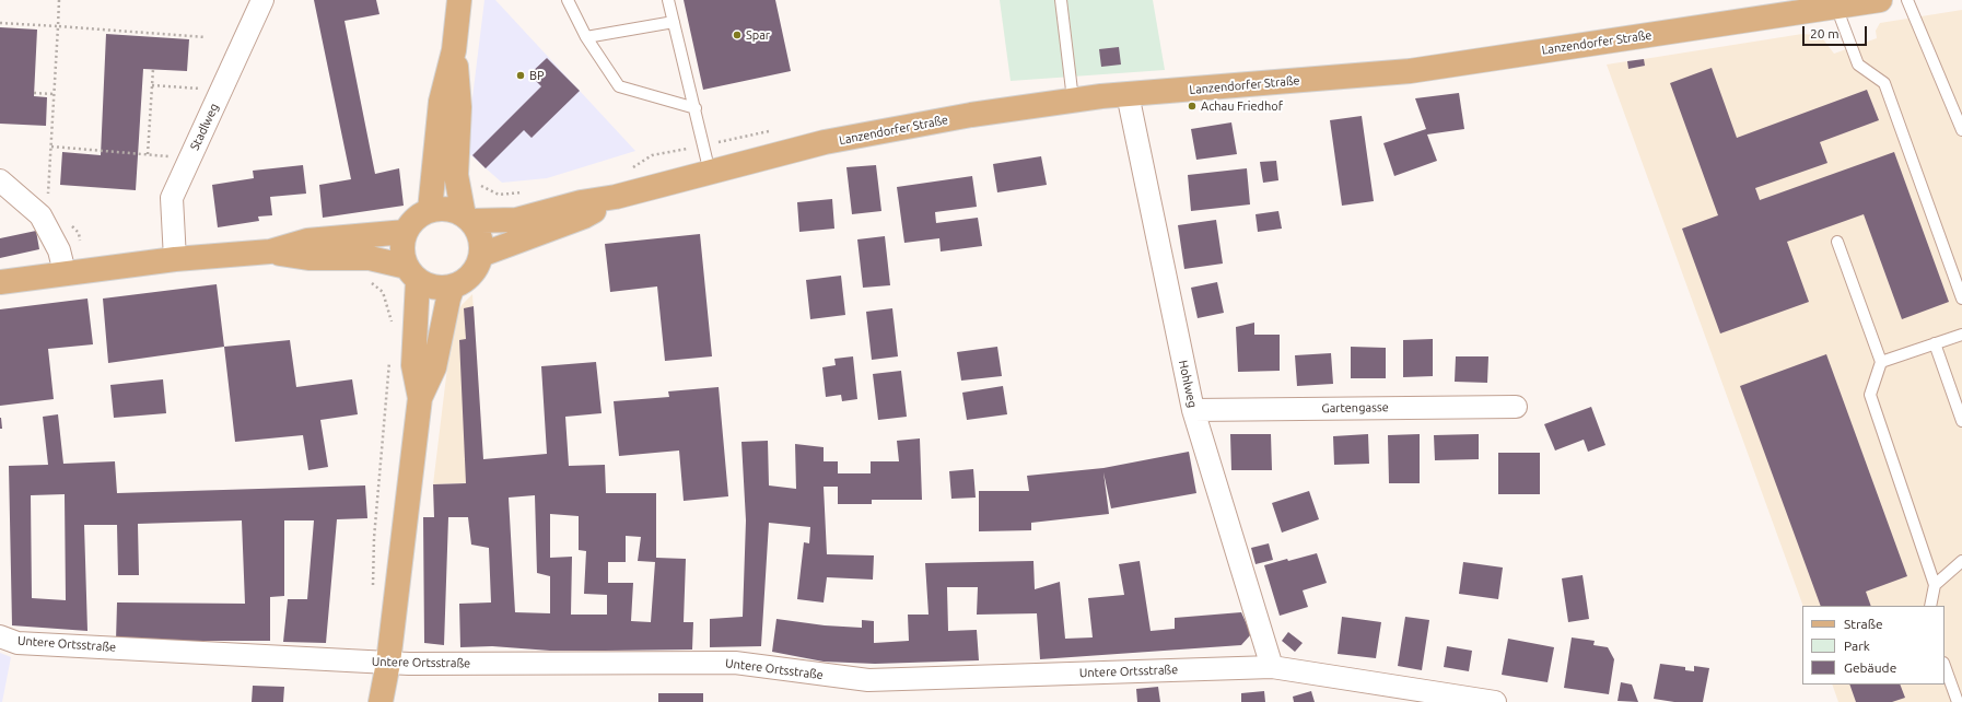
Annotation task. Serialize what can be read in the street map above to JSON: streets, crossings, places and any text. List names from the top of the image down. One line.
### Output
{"streets":{"main road":["Lanzendorfer Straße"],"street":["Stadlweg","Hohlweg","Gartengasse","Untere Ortsstraße"]},"crossings":[["Lanzendorfer Straße","Hohlweg"],["Hohlweg","Gartengasse"],["Hohlweg","Untere Ortsstraße"]],"places":["Spar","BP","Achau Friedhof"],"legend":["Straße","Park","Gebäude"],"scale_bar":"20 m"}
